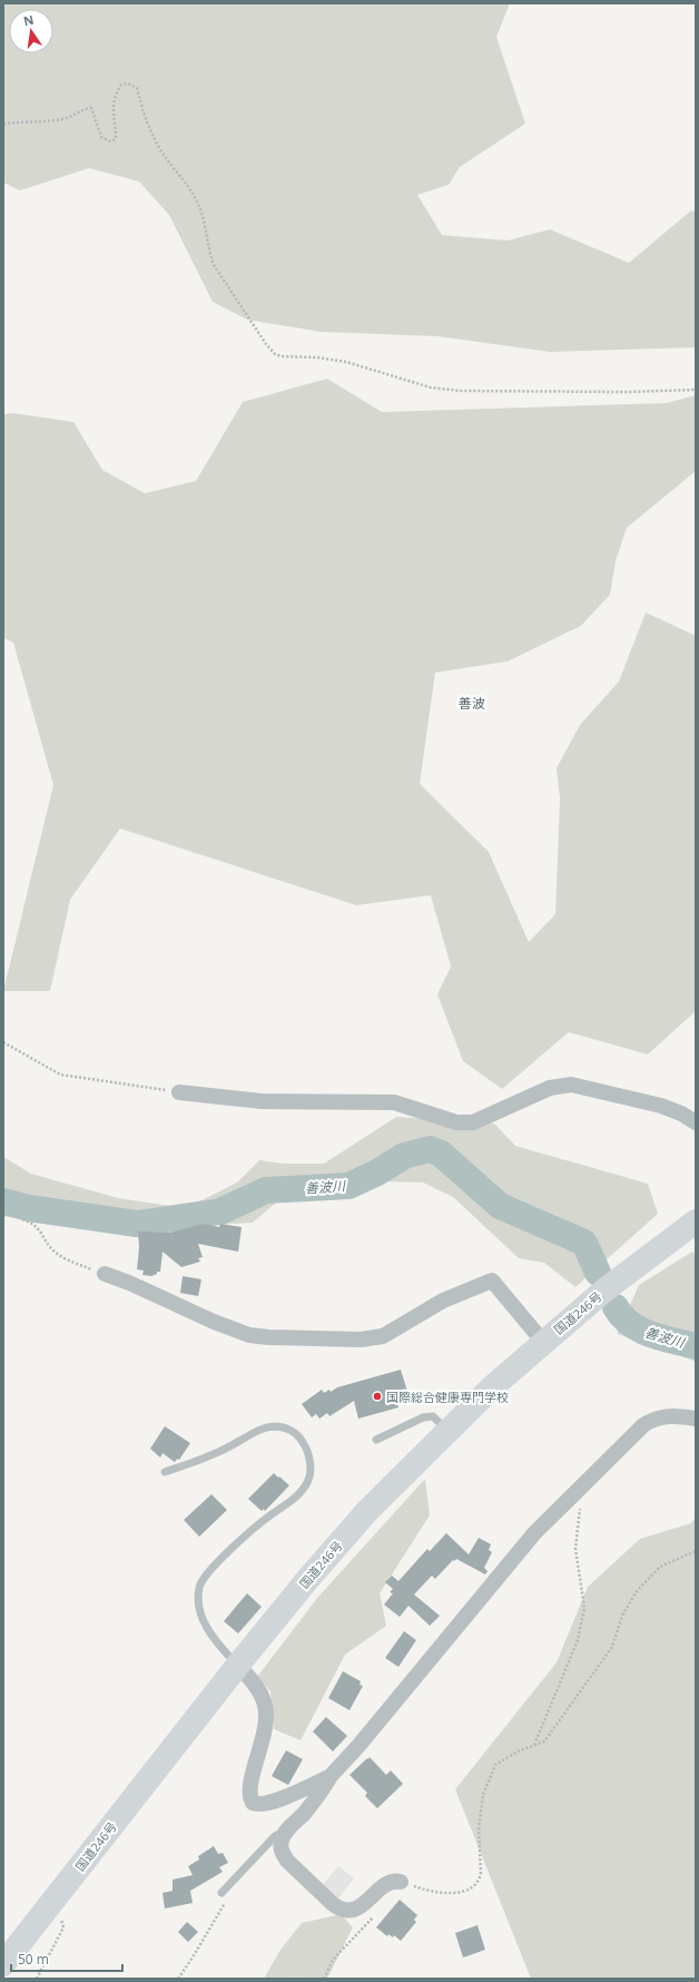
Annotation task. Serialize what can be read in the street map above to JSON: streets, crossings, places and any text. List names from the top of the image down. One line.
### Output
{"streets":{"highway":["国道246号"]},"districts":["善波"],"water":["善波川"],"places":["国際総合健康専門学校"],"scale_bar":"50 m","north":"top"}
